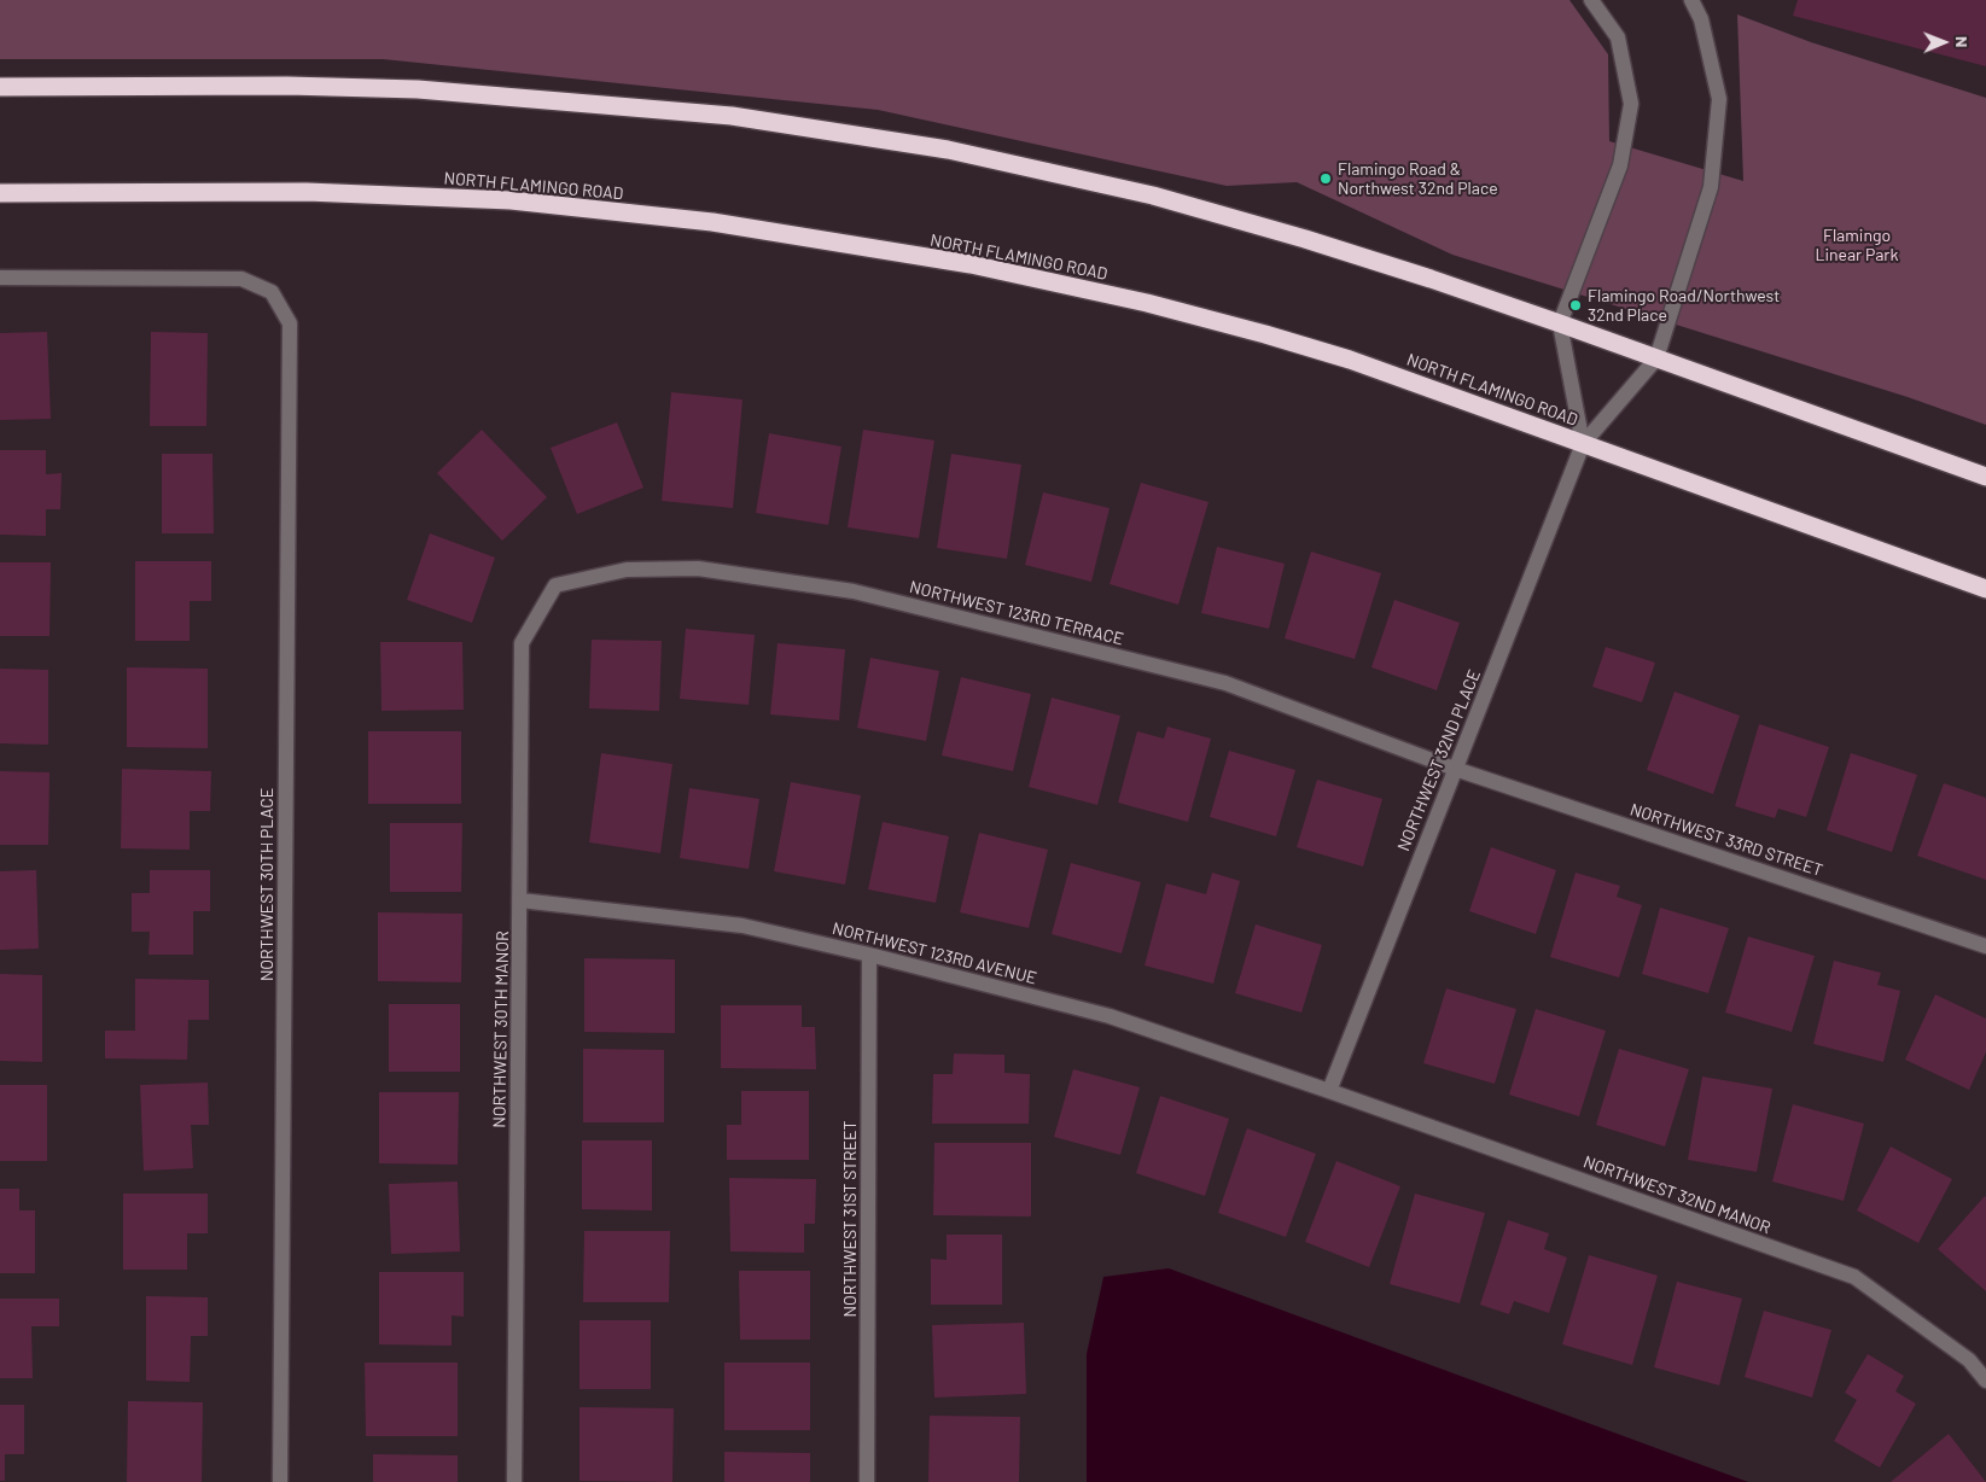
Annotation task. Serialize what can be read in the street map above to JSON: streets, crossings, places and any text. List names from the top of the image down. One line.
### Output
{"streets":{"highway":["NORTH FLAMINGO ROAD"],"street":["NORTHWEST 123RD TERRACE","NORTHWEST 32ND PLACE","NORTHWEST 33RD STREET","NORTHWEST 30TH PLACE","NORTHWEST 123RD AVENUE","NORTHWEST 30TH MANOR","NORTHWEST 32ND MANOR","NORTHWEST 31ST STREET"]},"crossings":[["NORTH FLAMINGO ROAD","NORTHWEST 32ND PLACE"],["NORTHWEST 123RD TERRACE","NORTHWEST 32ND PLACE"],["NORTHWEST 123RD TERRACE","NORTHWEST 33RD STREET"],["NORTHWEST 123RD TERRACE","NORTHWEST 30TH MANOR"],["NORTHWEST 32ND PLACE","NORTHWEST 33RD STREET"],["NORTHWEST 32ND PLACE","NORTHWEST 123RD AVENUE"],["NORTHWEST 32ND PLACE","NORTHWEST 32ND MANOR"],["NORTHWEST 123RD AVENUE","NORTHWEST 30TH MANOR"],["NORTHWEST 123RD AVENUE","NORTHWEST 32ND MANOR"],["NORTHWEST 123RD AVENUE","NORTHWEST 31ST STREET"]],"parks":["Flamingo Linear Park"],"places":["Flamingo Road & Northwest 32nd Place","Flamingo Road/Northwest 32nd Place"],"north":"right"}
